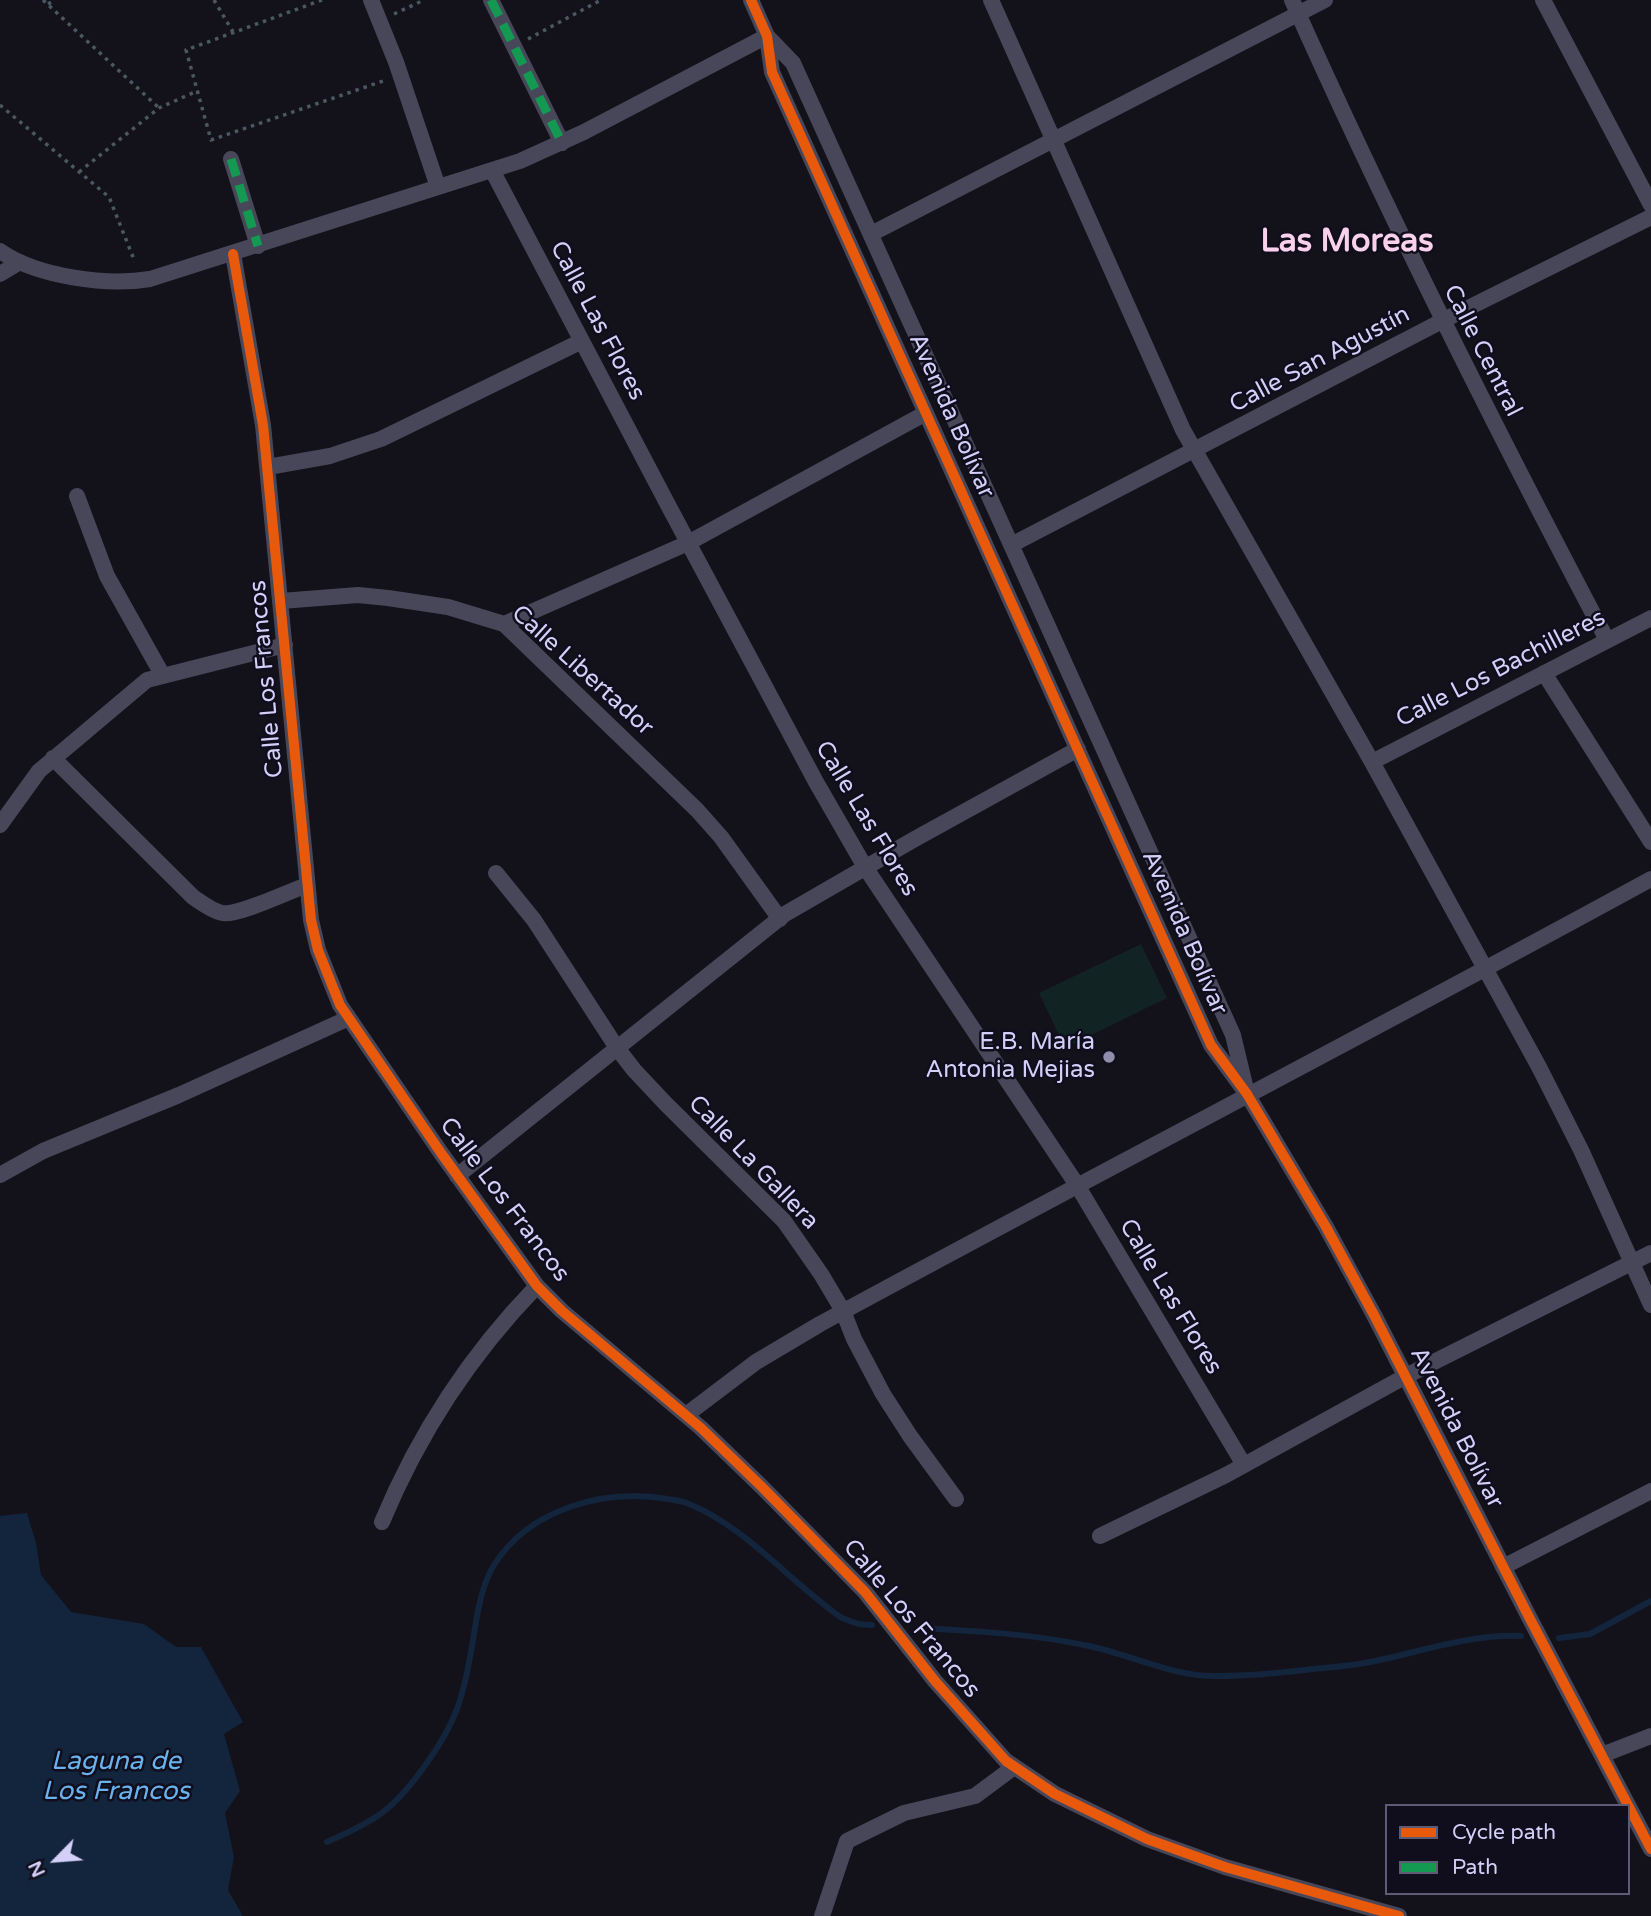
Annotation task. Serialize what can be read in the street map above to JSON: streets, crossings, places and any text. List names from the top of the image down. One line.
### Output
{"streets":{"street":["Calle Las Flores","Calle Central","Calle San Agustín","Avenida Bolívar","Calle Los Bachilleres","Calle Libertador","Calle Los Francos","Calle La Gallera"]},"crossings":[["Calle Central","Calle San Agustín"],["Calle Central","Calle Los Bachilleres"],["Calle San Agustín","Avenida Bolívar"],["Calle Libertador","Calle Los Francos"]],"districts":["Las Moreas"],"water":["Laguna de Los Francos"],"places":["E.B. María Antonia Mejias"],"legend":["Cycle path","Path"],"north":"bottom left"}
